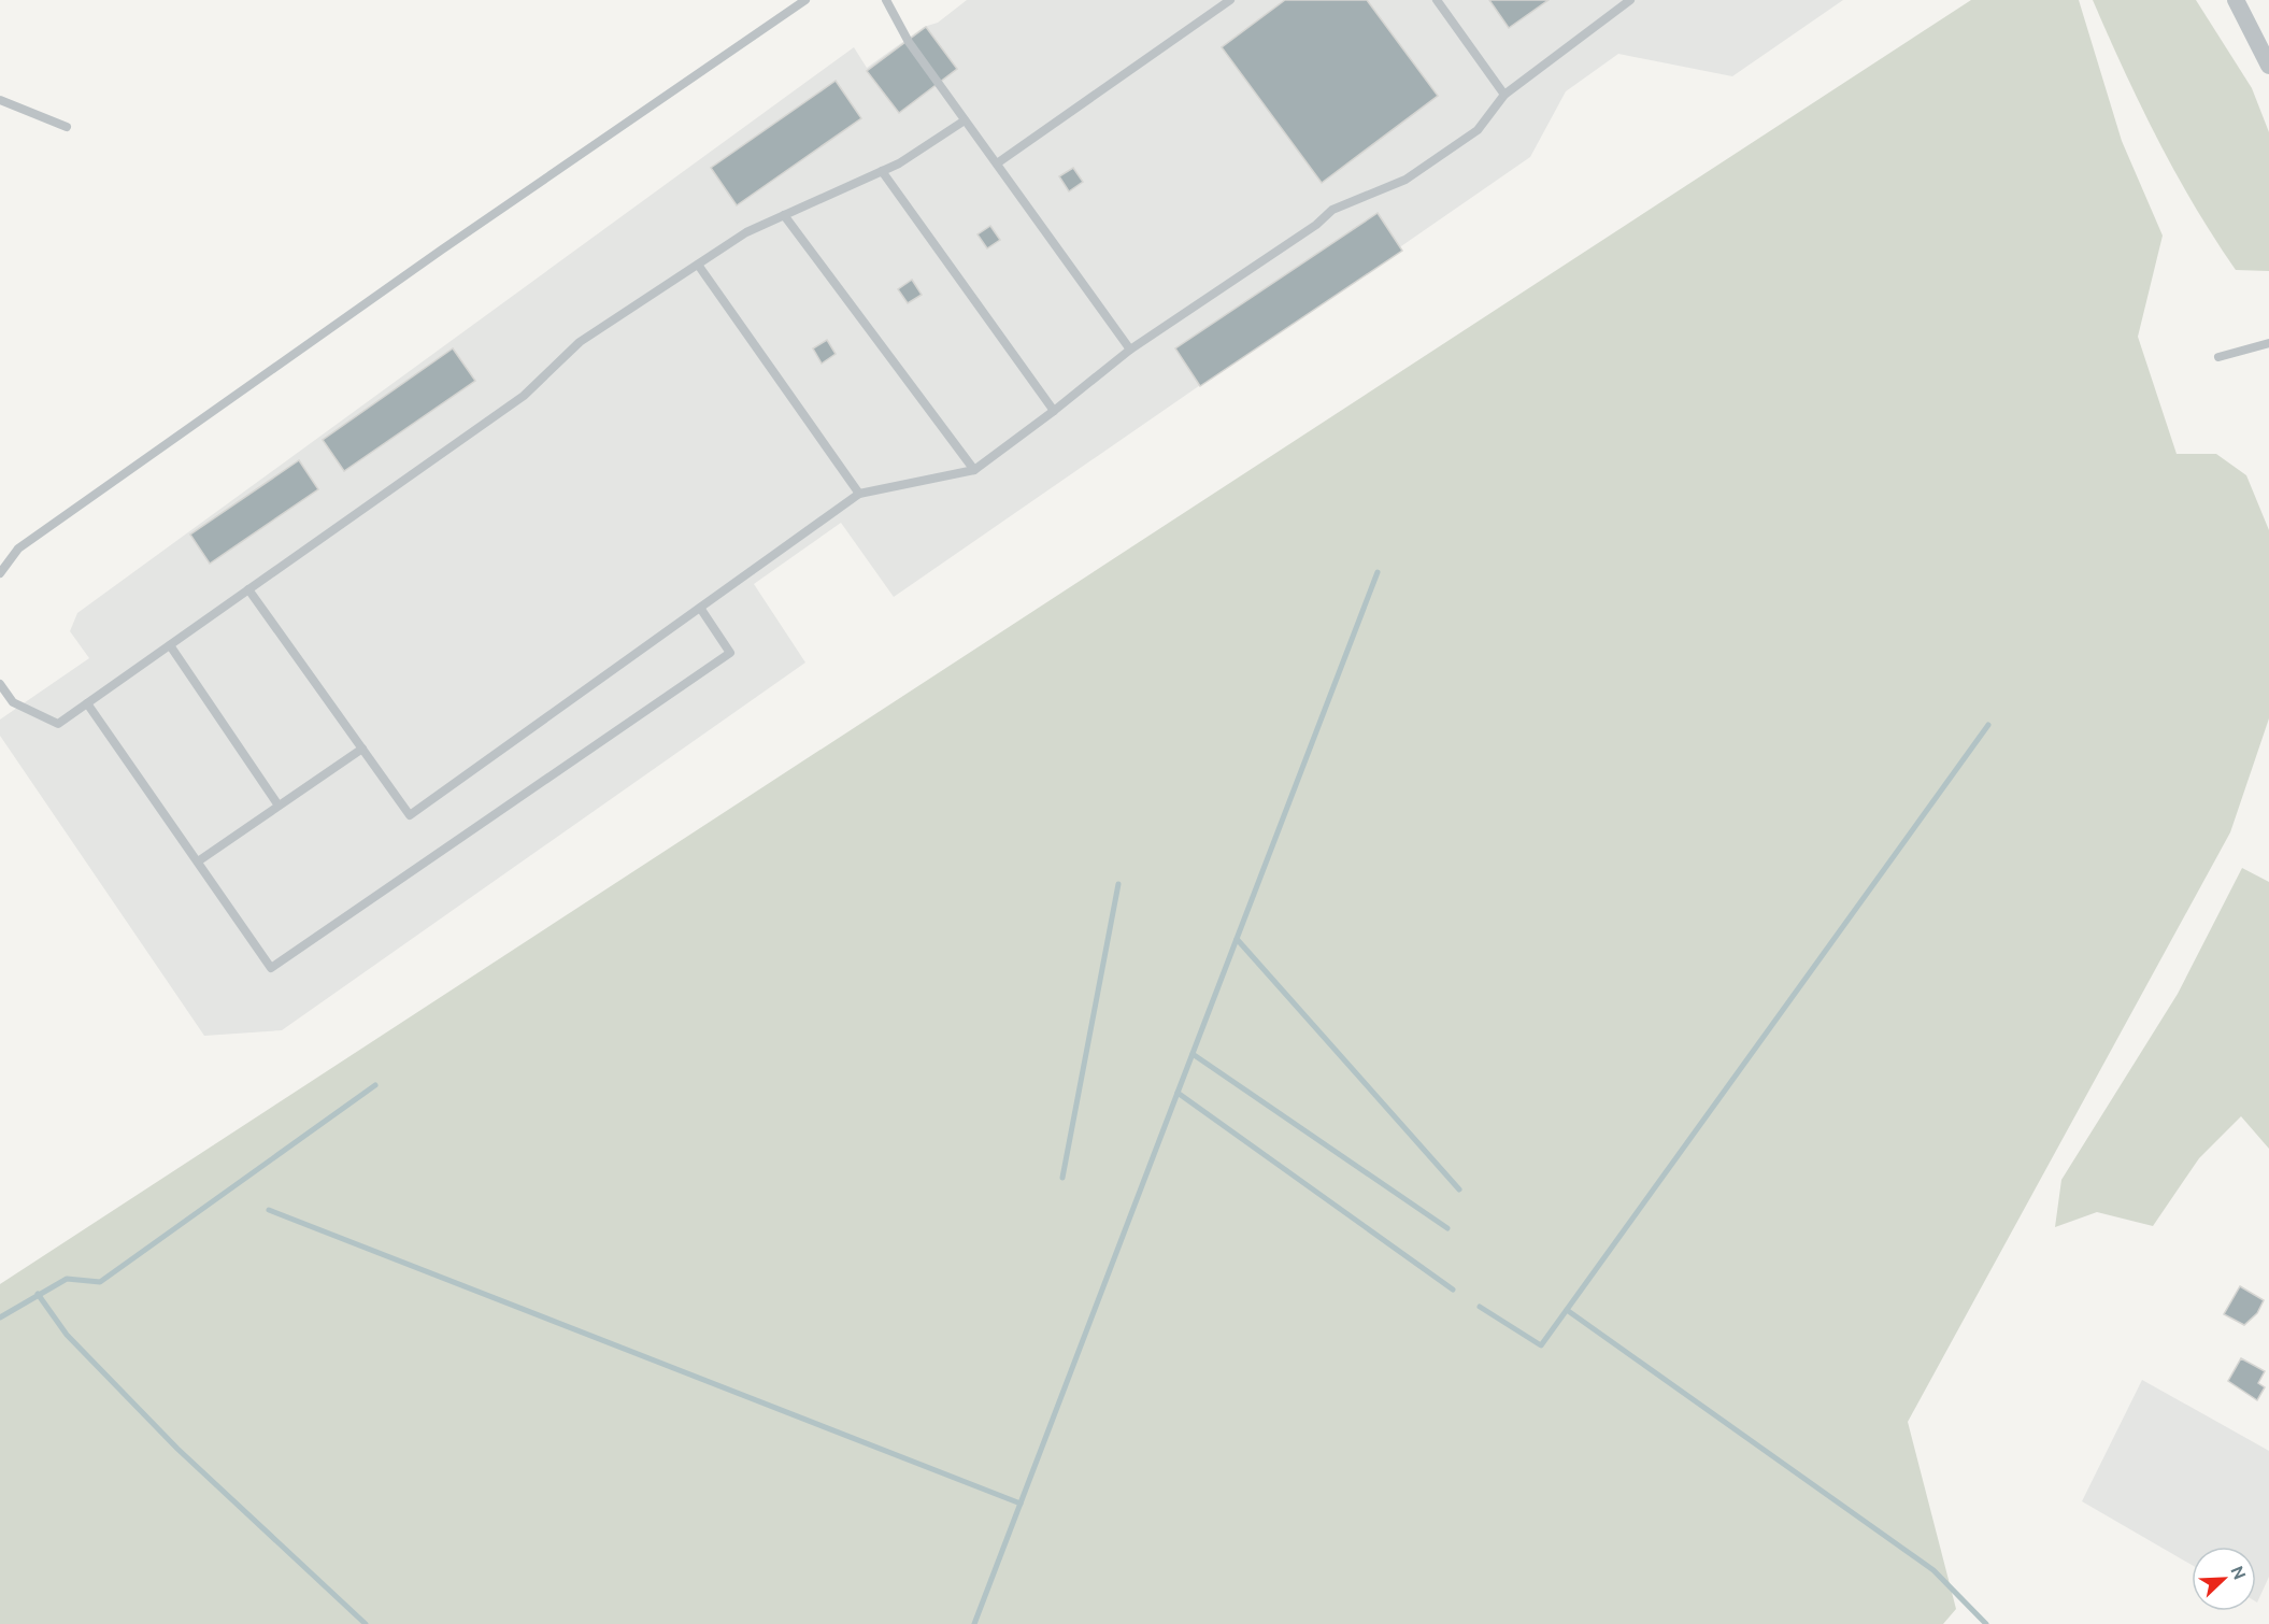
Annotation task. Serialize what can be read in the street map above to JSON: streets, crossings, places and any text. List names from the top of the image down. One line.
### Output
{"north":"top right"}
